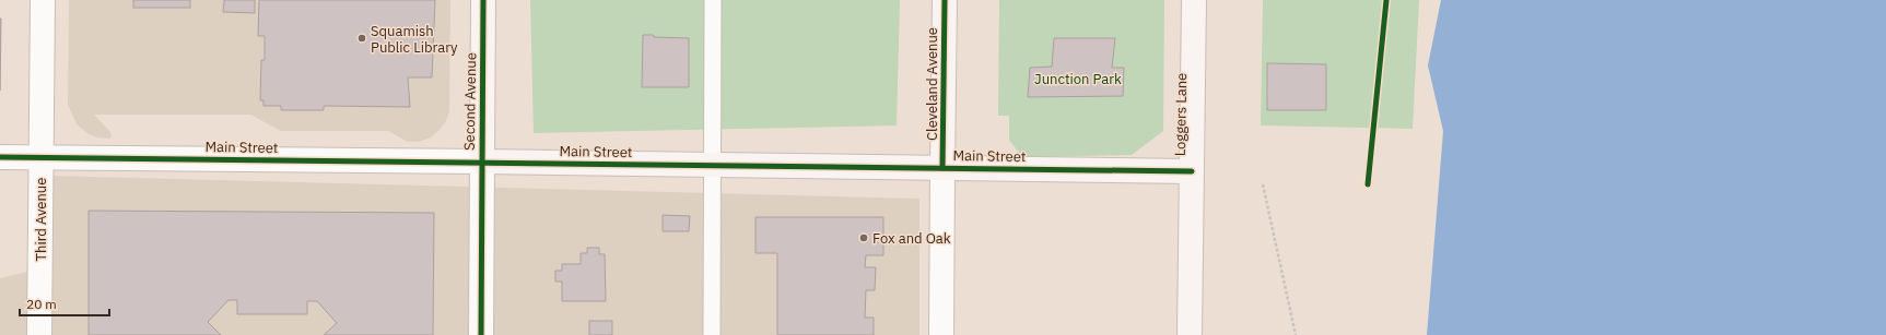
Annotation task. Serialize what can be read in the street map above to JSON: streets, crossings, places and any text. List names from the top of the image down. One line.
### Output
{"streets":{"street":["Cleveland Avenue","Second Avenue","Loggers Lane","Main Street","Third Avenue"]},"crossings":[["Cleveland Avenue","Main Street"],["Second Avenue","Main Street"],["Loggers Lane","Main Street"],["Main Street","Third Avenue"]],"parks":["Junction Park"],"places":["Squamish Public Library","Fox and Oak"],"scale_bar":"20 m"}
